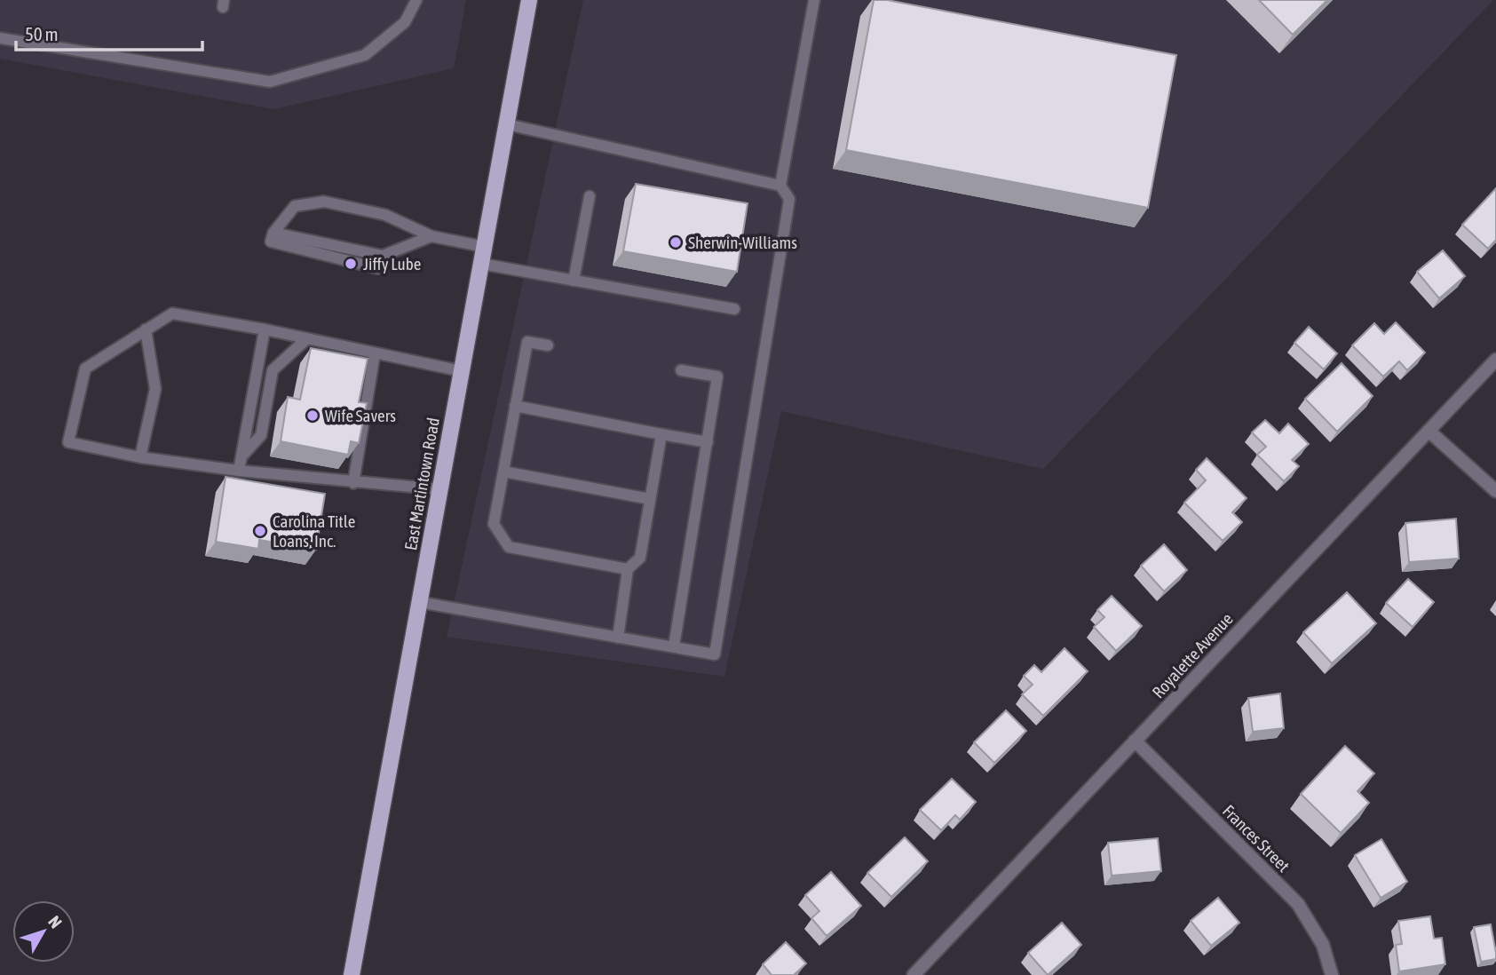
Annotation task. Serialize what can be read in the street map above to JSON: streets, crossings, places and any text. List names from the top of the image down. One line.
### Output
{"streets":{"main road":["East Martintown Road"],"street":["Royalette Avenue","Frances Street"]},"crossings":[["Royalette Avenue","Frances Street"]],"places":["Sherwin-Williams","Jiffy Lube","Wife Savers","Carolina Title Loans, Inc."],"scale_bar":"50 m","north":"top right"}
